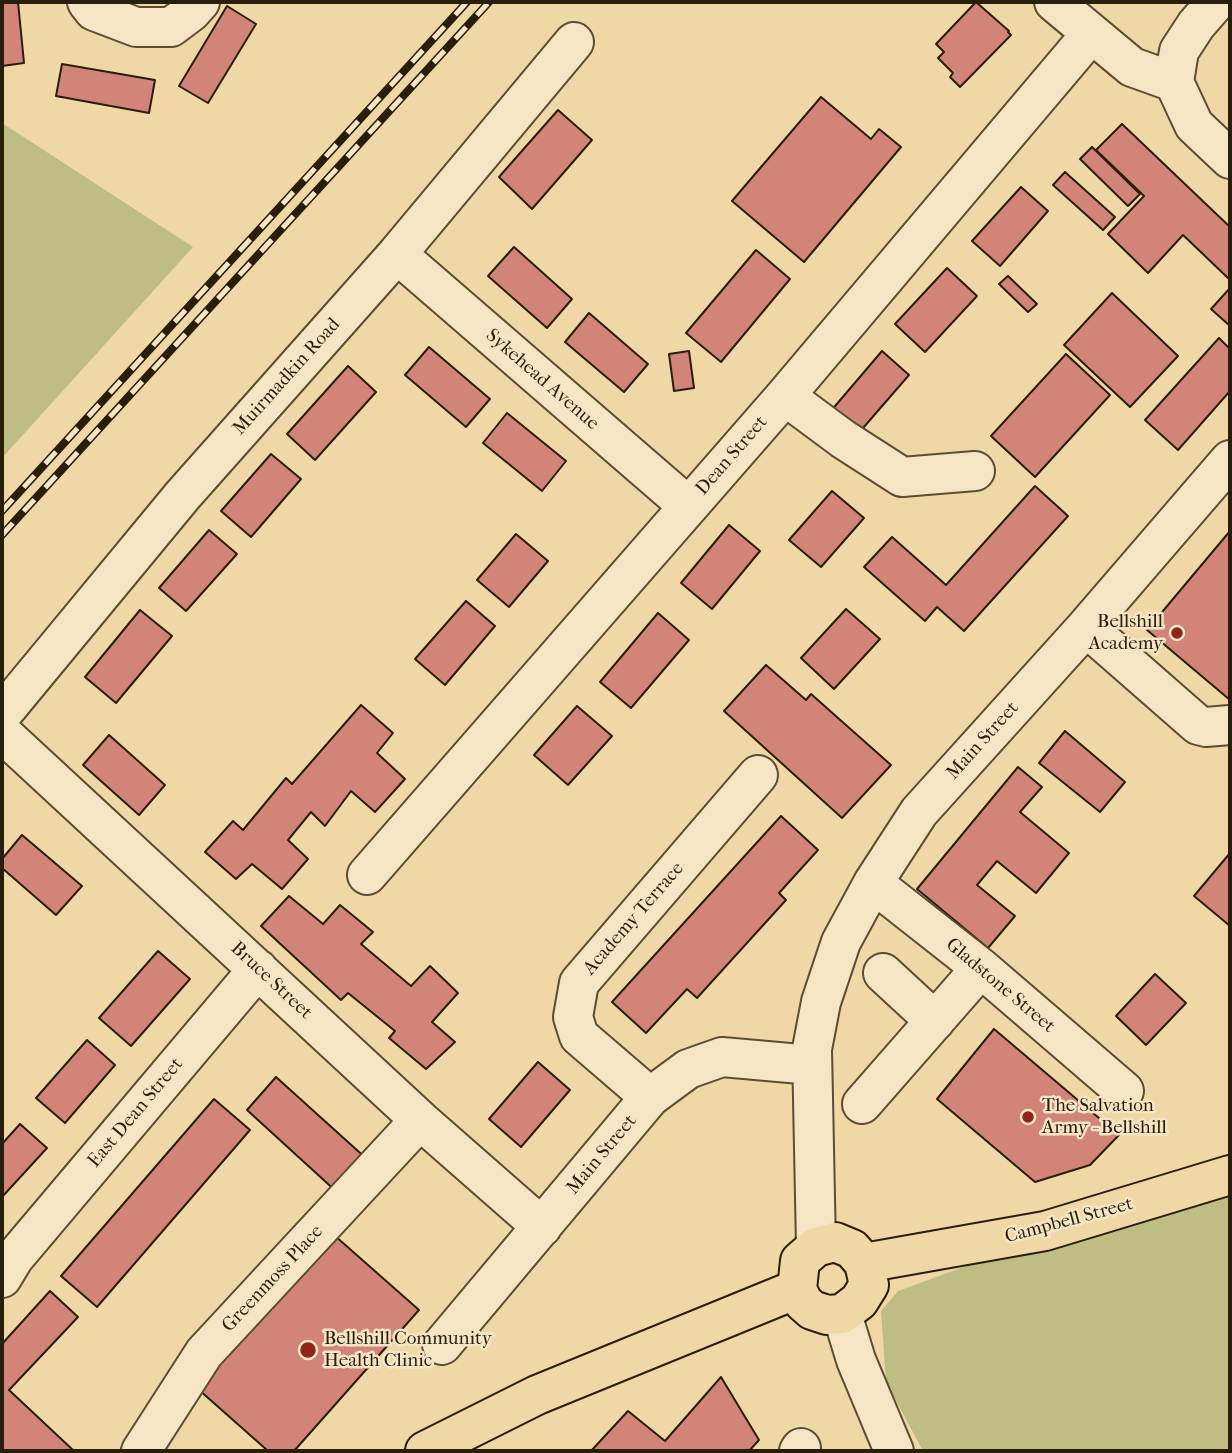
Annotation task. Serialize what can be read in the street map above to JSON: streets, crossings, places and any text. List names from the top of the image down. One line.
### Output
{"streets":{"main road":["Campbell Street"],"street":["Muirmadkin Road","Sykehead Avenue","Dean Street","Main Street","Academy Terrace","Bruce Street","Gladstone Street","East Dean Street","Greenmoss Place"]},"crossings":[["Muirmadkin Road","Sykehead Avenue"],["Sykehead Avenue","Dean Street"],["Main Street","Academy Terrace"],["Main Street","Bruce Street"],["Main Street","Gladstone Street"],["Main Street","Campbell Street"],["Bruce Street","East Dean Street"],["Bruce Street","Greenmoss Place"]],"places":["Bellshill Academy","The Salvation Army - Bellshill","Bellshill Community Health Clinic"]}
